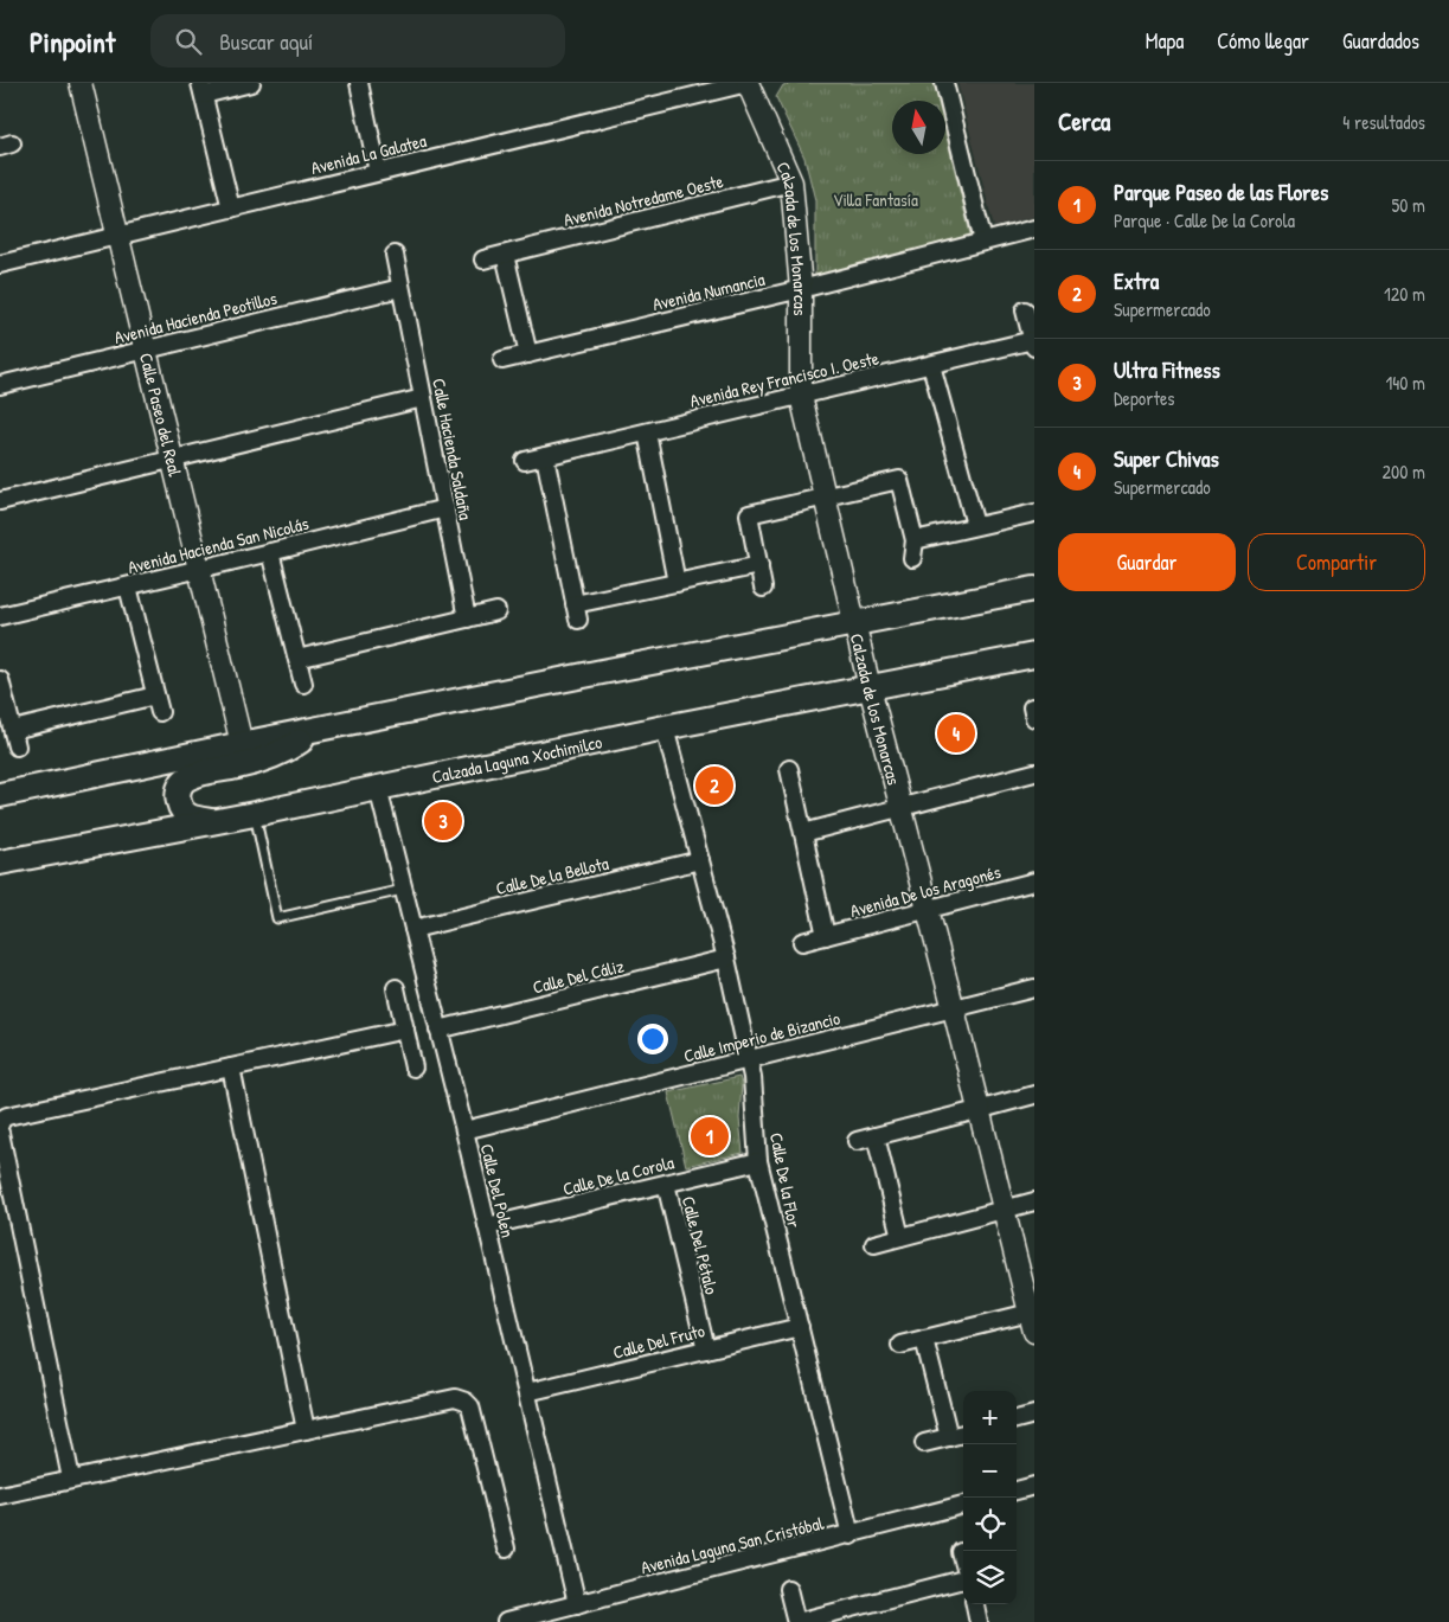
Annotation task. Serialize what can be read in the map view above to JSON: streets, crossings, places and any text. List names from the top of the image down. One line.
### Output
{"streets":{"main road":["Calzada Laguna Xochimilco"],"street":["Avenida La Galatea","Avenida Notredame Oeste","Calzada de los Monarcas","Avenida Numancia","Avenida Hacienda Peotillos","Avenida Rey Francisco I. Oeste","Calle Paseo del Real","Calle Hacienda Saldaña","Avenida Hacienda San Nicolás","Calle De la Bellota","Avenida De los Aragonés","Calle Del Cáliz","Calle Imperio de Bizancio","Calle De la Corola","Calle De la Flor","Calle Del Polen","Calle Del Pétalo","Calle Del Fruto","Avenida Laguna San Cristóbal"]},"crossings":[["Avenida La Galatea","Calzada de los Monarcas"],["Avenida La Galatea","Calle Paseo del Real"],["Avenida Notredame Oeste","Calzada de los Monarcas"],["Calzada de los Monarcas","Avenida Numancia"],["Calzada de los Monarcas","Avenida Rey Francisco I. Oeste"],["Calzada de los Monarcas","Calzada Laguna Xochimilco"],["Calzada de los Monarcas","Avenida De los Aragonés"],["Calzada de los Monarcas","Calle Imperio de Bizancio"],["Avenida Hacienda Peotillos","Calle Paseo del Real"],["Avenida Hacienda Peotillos","Calle Hacienda Saldaña"],["Calle Paseo del Real","Avenida Hacienda San Nicolás"],["Calle Hacienda Saldaña","Avenida Hacienda San Nicolás"],["Calzada Laguna Xochimilco","Calle De la Flor"],["Calzada Laguna Xochimilco","Calle Del Polen"],["Calle De la Bellota","Calle De la Flor"],["Calle De la Bellota","Calle Del Polen"],["Calle Del Cáliz","Calle De la Flor"],["Calle Del Cáliz","Calle Del Polen"],["Calle Imperio de Bizancio","Calle De la Flor"],["Calle Imperio de Bizancio","Calle Del Polen"],["Calle De la Corola","Calle De la Flor"],["Calle De la Corola","Calle Del Polen"],["Calle De la Corola","Calle Del Pétalo"],["Calle De la Flor","Calle Del Fruto"],["Calle De la Flor","Avenida Laguna San Cristóbal"],["Calle Del Polen","Calle Del Fruto"],["Calle Del Polen","Avenida Laguna San Cristóbal"],["Calle Del Pétalo","Calle Del Fruto"]],"parks":["Villa Fantasía"],"north":"top","page":{"header":"Pinpoint","search":"Buscar aquí","nav":["Mapa","Cómo llegar","Guardados"],"heading":["Cerca","4 resultados"],"list":[{"mark":"1","name":"Parque Paseo de las Flores","note":"Parque · Calle De la Corola","value":"50 m"},{"mark":"2","name":"Extra","note":"Supermercado","value":"120 m"},{"mark":"3","name":"Ultra Fitness","note":"Deportes","value":"140 m"},{"mark":"4","name":"Super Chivas","note":"Supermercado","value":"200 m"}],"buttons":["Guardar","Compartir"],"pins":["4","2","3","1"],"map_buttons":["+","−"]}}
